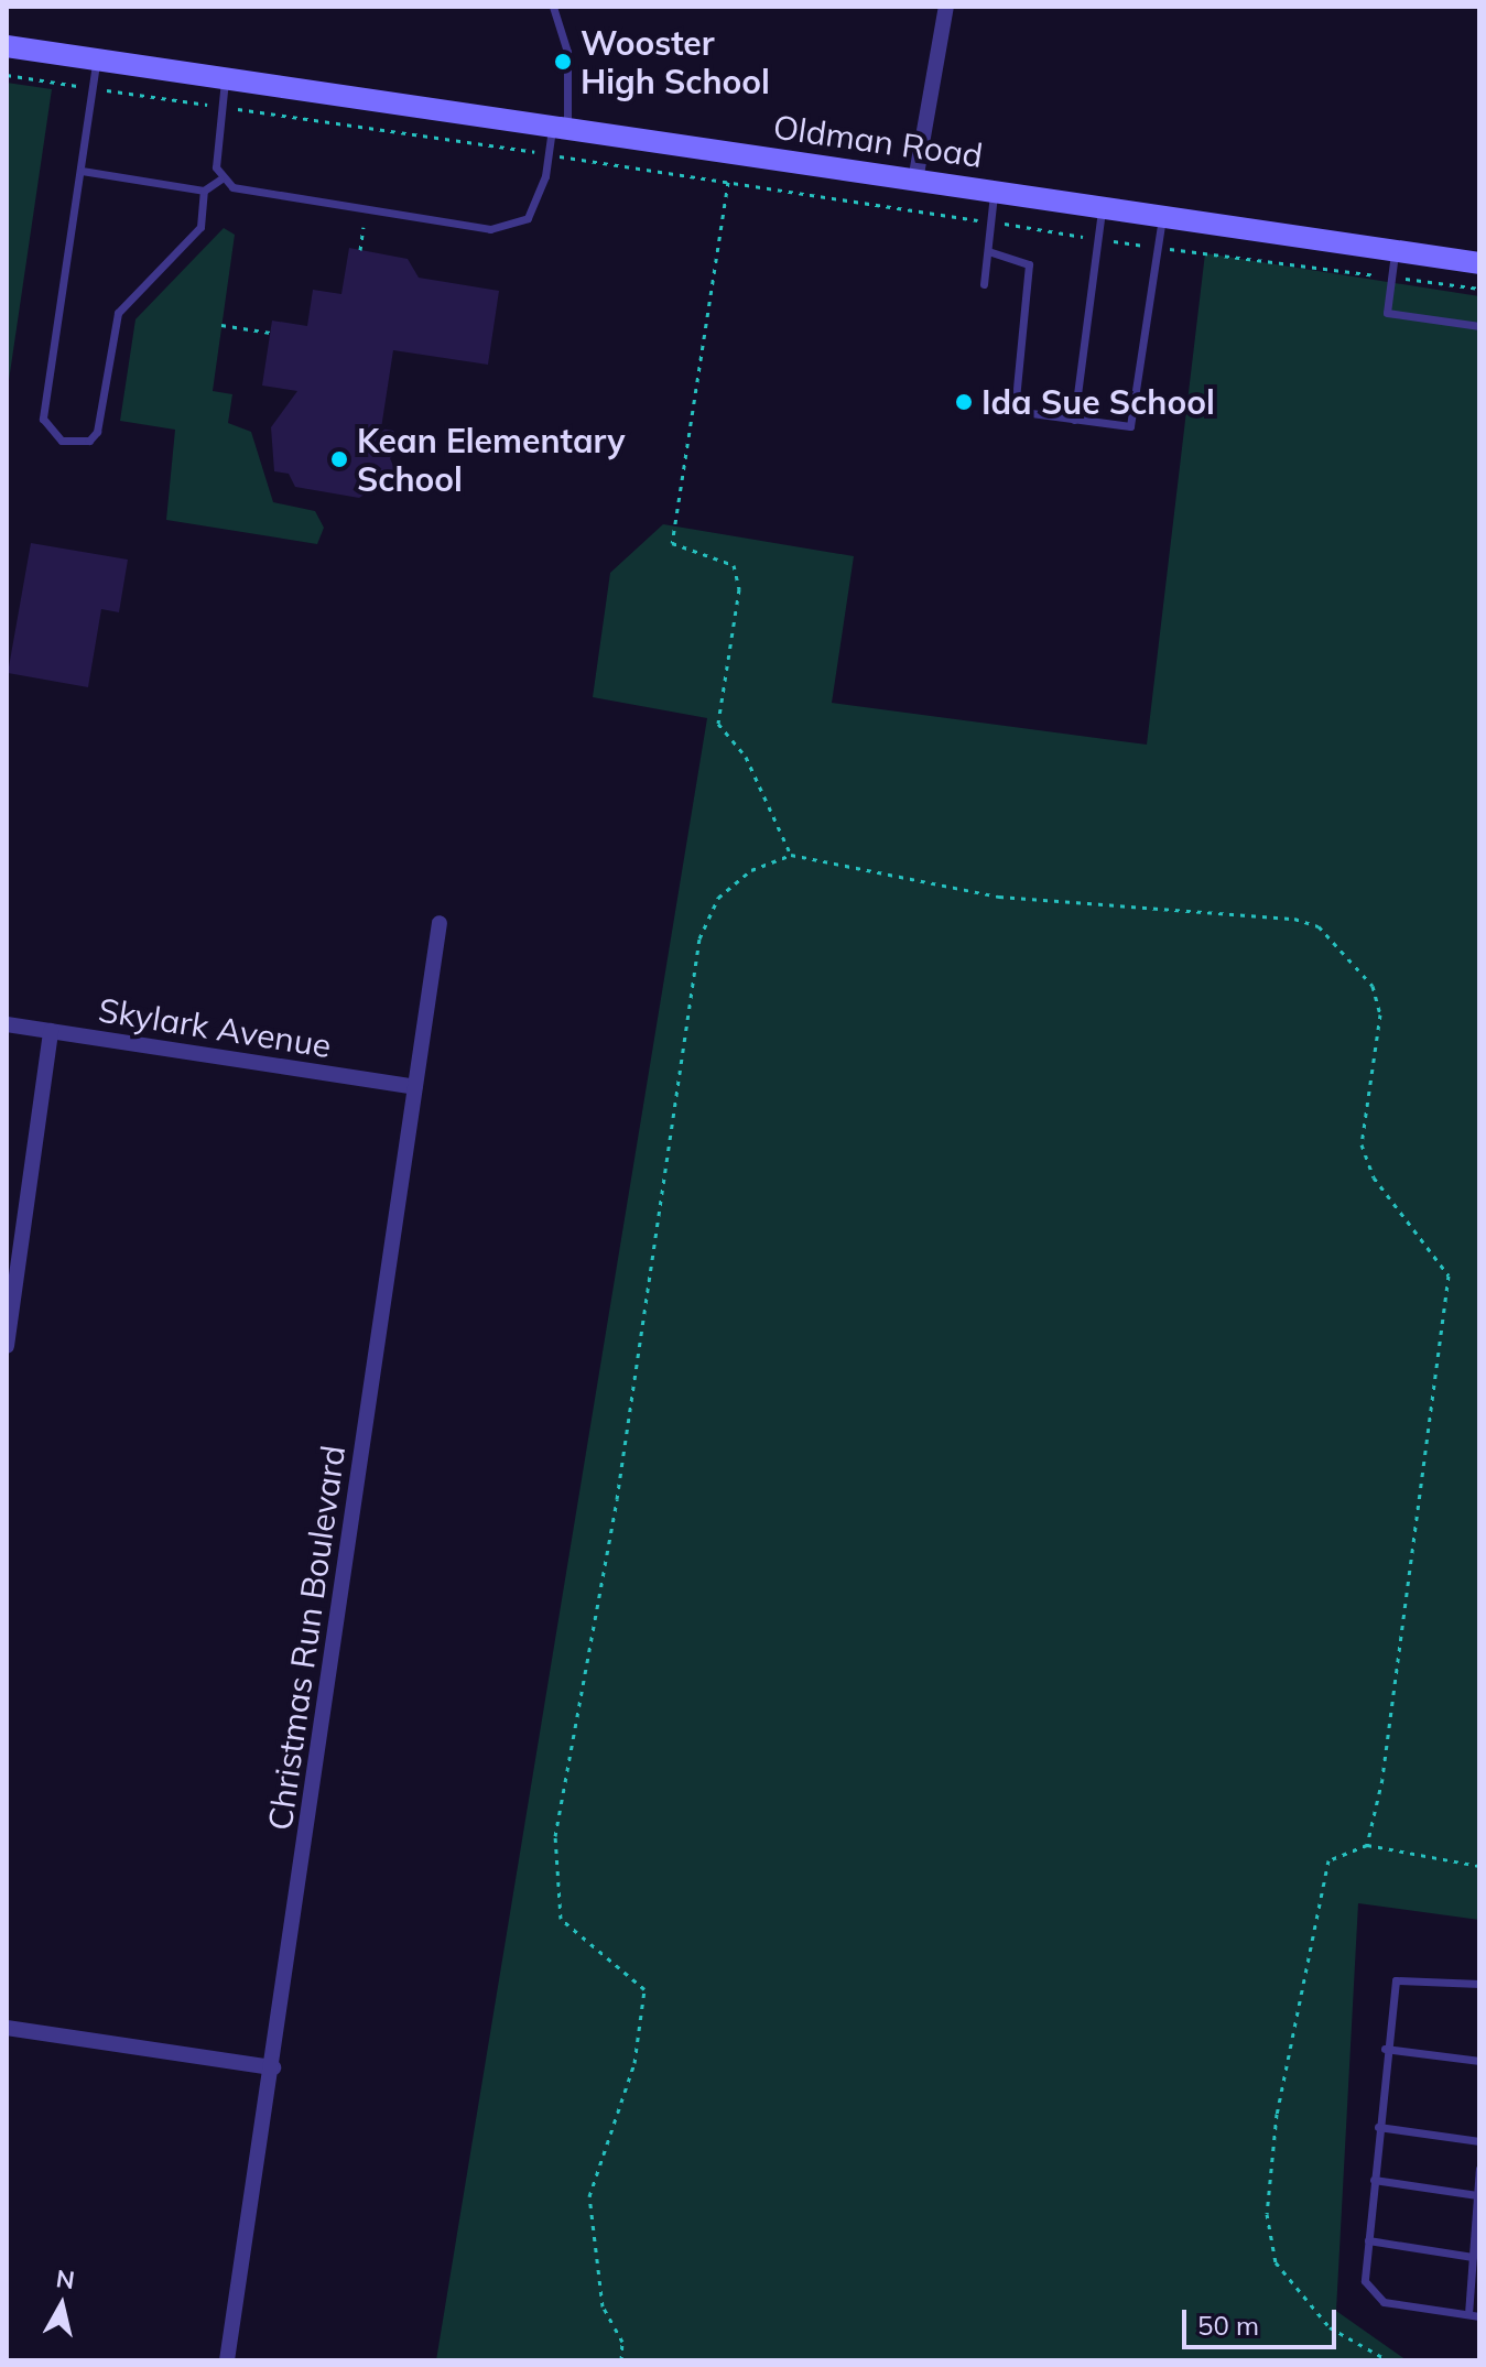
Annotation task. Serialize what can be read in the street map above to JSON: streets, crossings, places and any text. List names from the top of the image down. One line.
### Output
{"streets":{"street":["Oldman Road","Skylark Avenue","Christmas Run Boulevard"]},"crossings":[["Skylark Avenue","Christmas Run Boulevard"]],"places":["Wooster High School","Ida Sue School","Kean Elementary School"],"scale_bar":"50 m","north":"top"}
